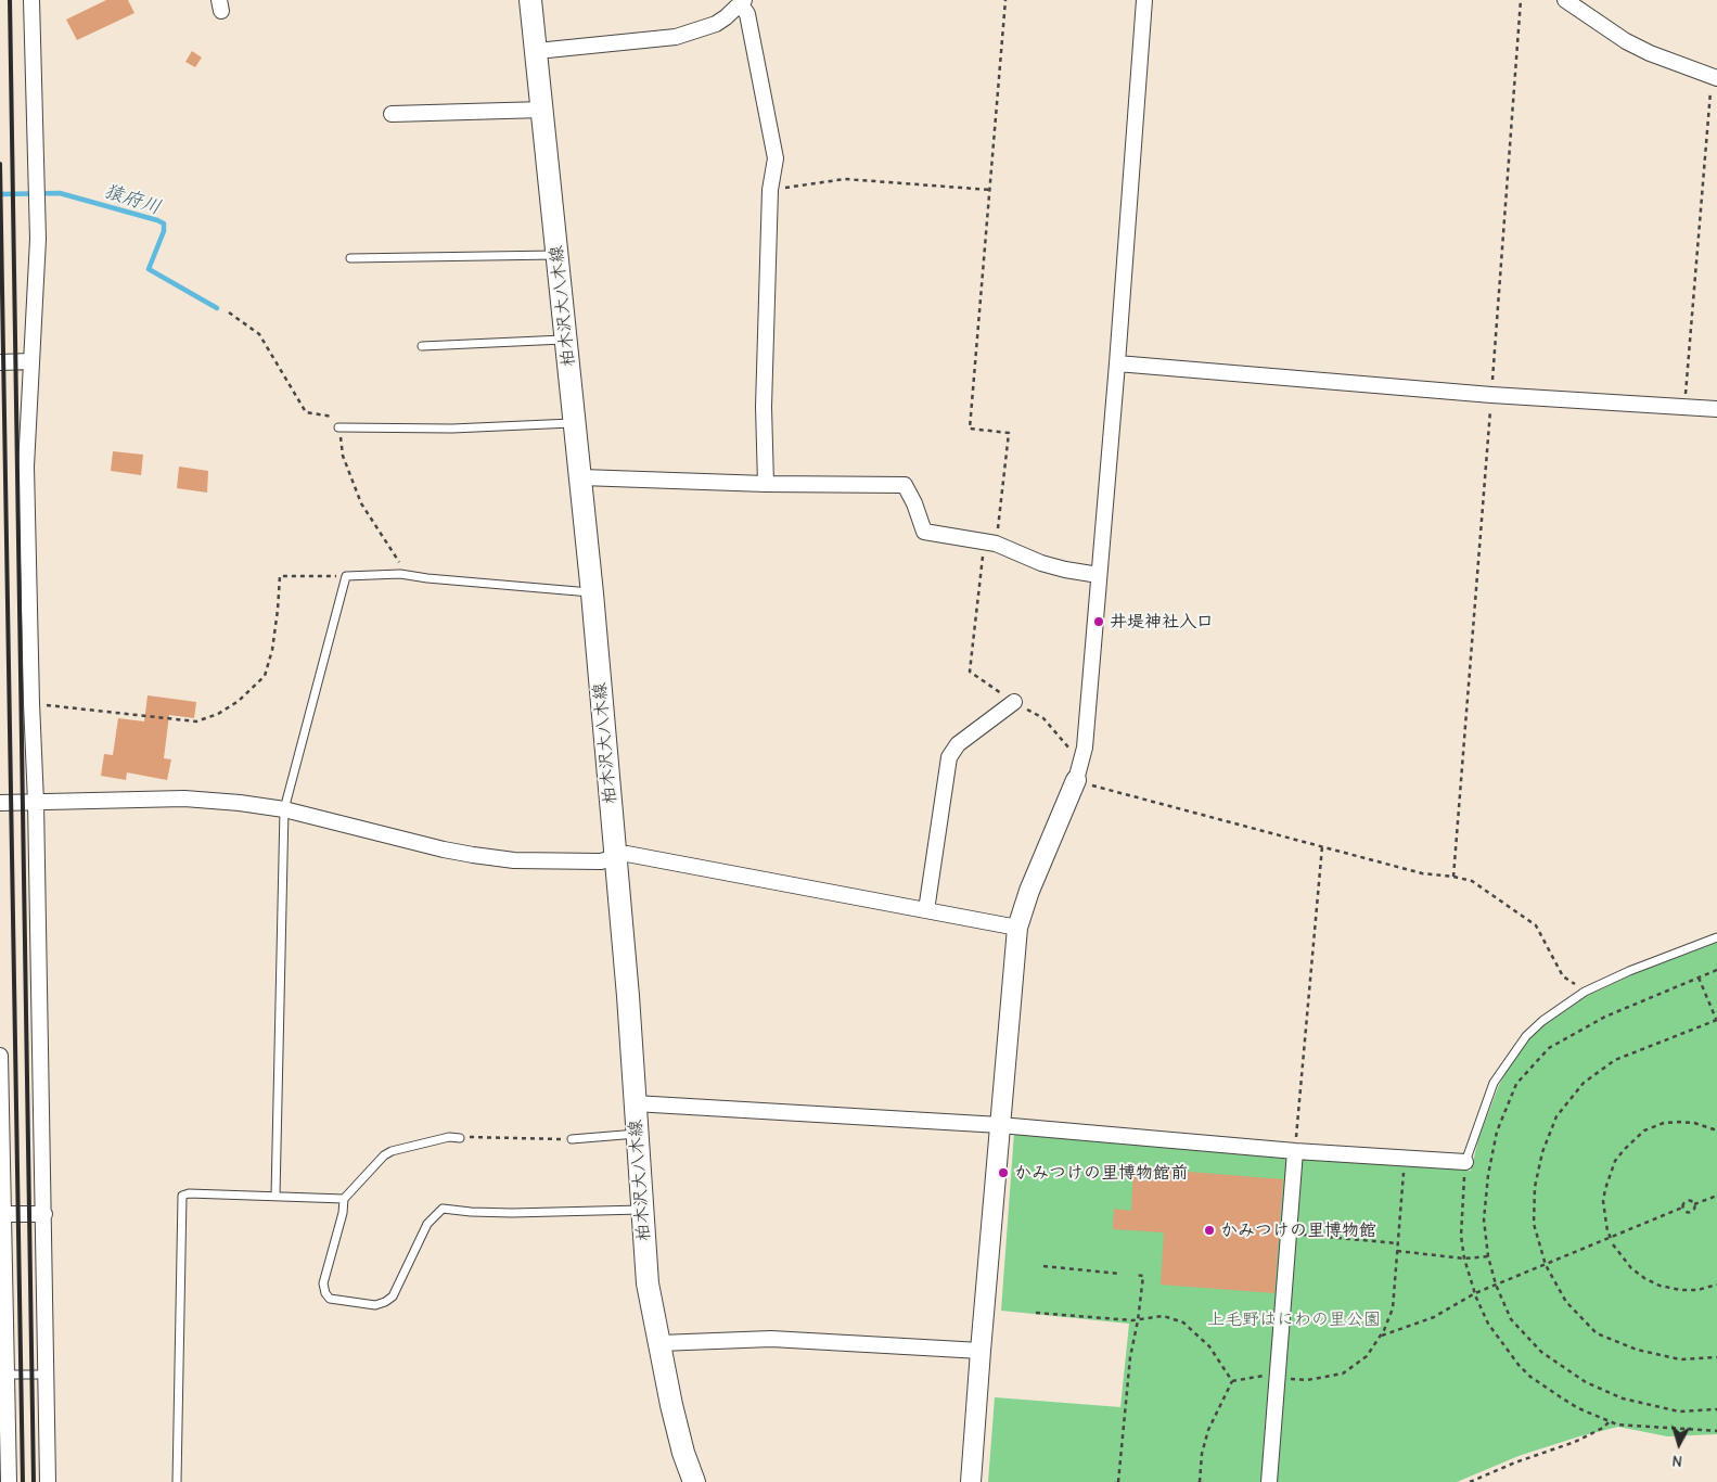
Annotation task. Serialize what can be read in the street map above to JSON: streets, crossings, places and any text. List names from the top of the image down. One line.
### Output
{"streets":{"main road":["柏木沢大八木線"]},"water":["猿府川"],"parks":["上毛野はにわの里公園"],"places":["井堤神社入口","かみつけの里博物館前","かみつけの里博物館"],"north":"bottom"}
